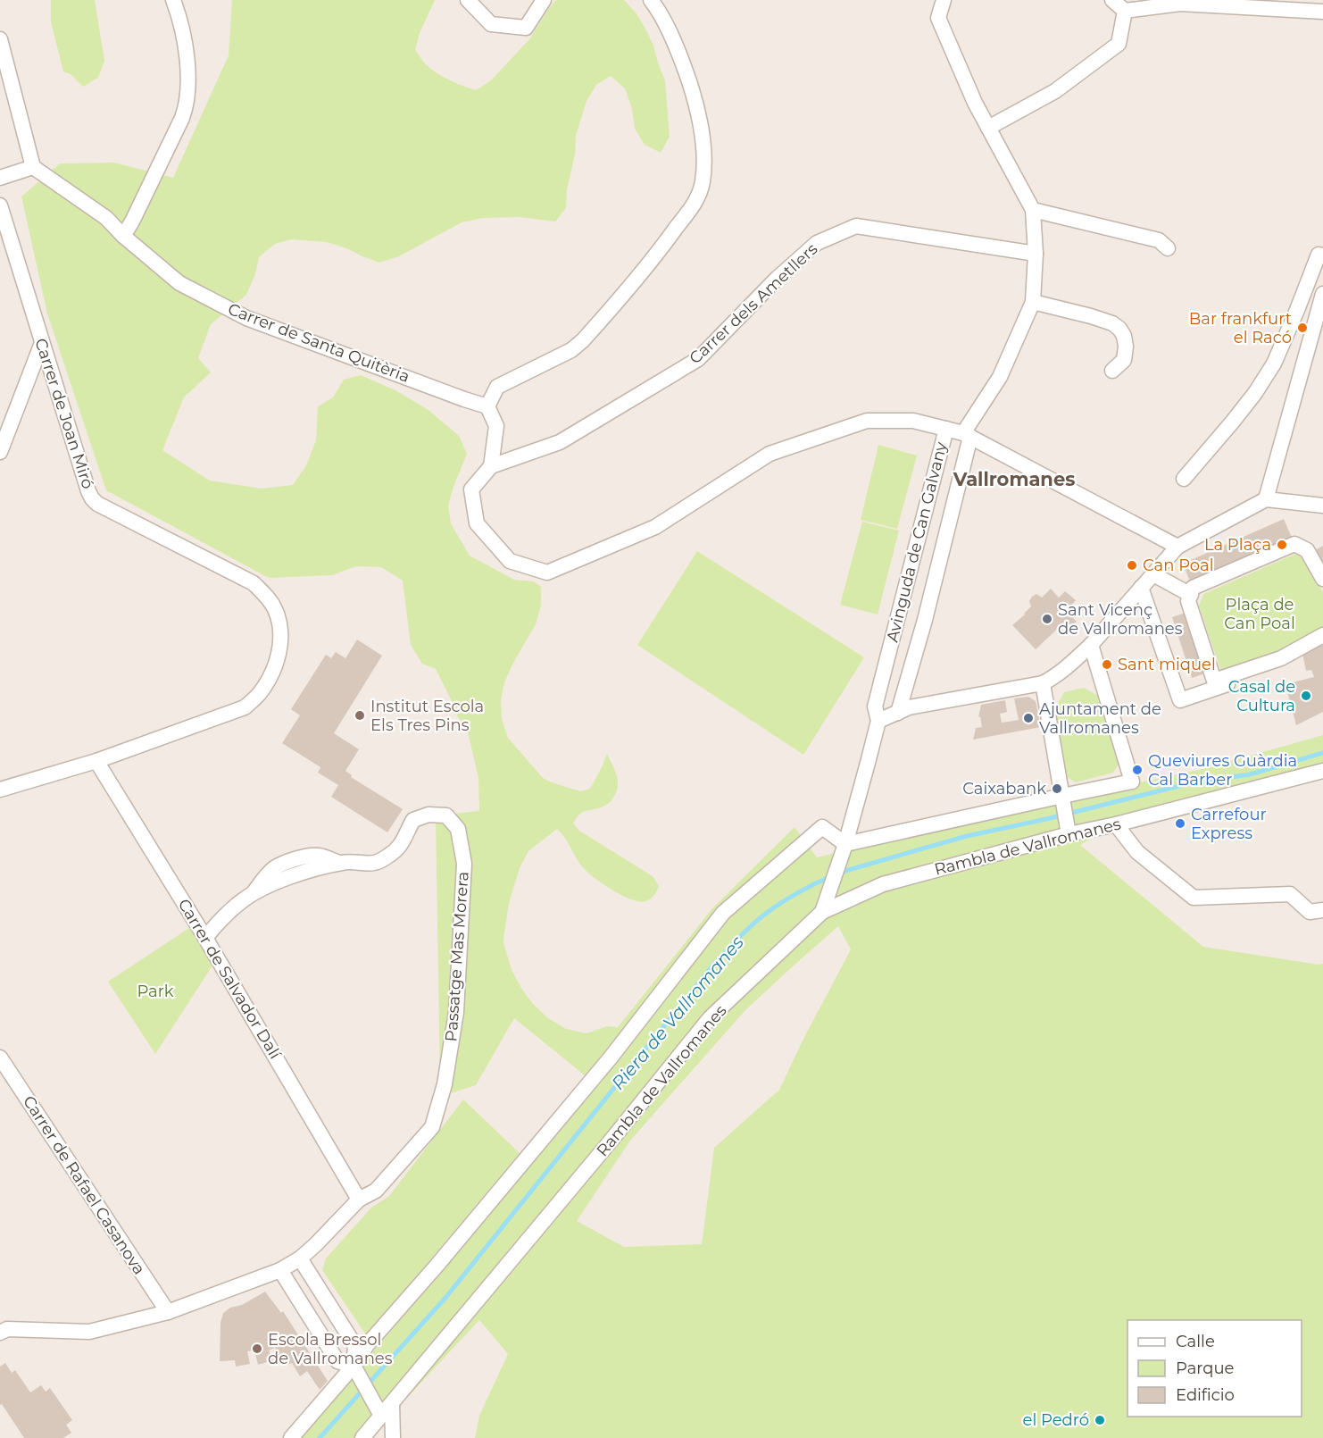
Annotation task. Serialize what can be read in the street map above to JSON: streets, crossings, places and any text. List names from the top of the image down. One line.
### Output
{"streets":{"street":["Carrer dels Ametllers","Carrer de Santa Quitèria","Carrer de Joan Miró","Avinguda de Can Galvany","Rambla de Vallromanes","Passatge Mas Morera","Carrer de Salvador Dalí","Carrer de Rafael Casanova"]},"crossings":[["Carrer dels Ametllers","Avinguda de Can Galvany"],["Carrer de Joan Miró","Carrer de Salvador Dalí"],["Avinguda de Can Galvany","Rambla de Vallromanes"],["Passatge Mas Morera","Carrer de Salvador Dalí"],["Passatge Mas Morera","Carrer de Rafael Casanova"]],"districts":["Vallromanes"],"water":["Riera de Vallromanes"],"parks":["Plaça de Can Poal","Park"],"places":["Bar frankfurt el Racó","La Plaça","Can Poal","Sant Vicenç de Vallromanes","Sant miquel","Casal de Cultura","Institut Escola Els Tres Pins","Ajuntament de Vallromanes","Queviures Guàrdia Cal Barber","Caixabank","Carrefour Express","Escola Bressol de Vallromanes","el Pedró"],"legend":["Calle","Parque","Edificio"]}
